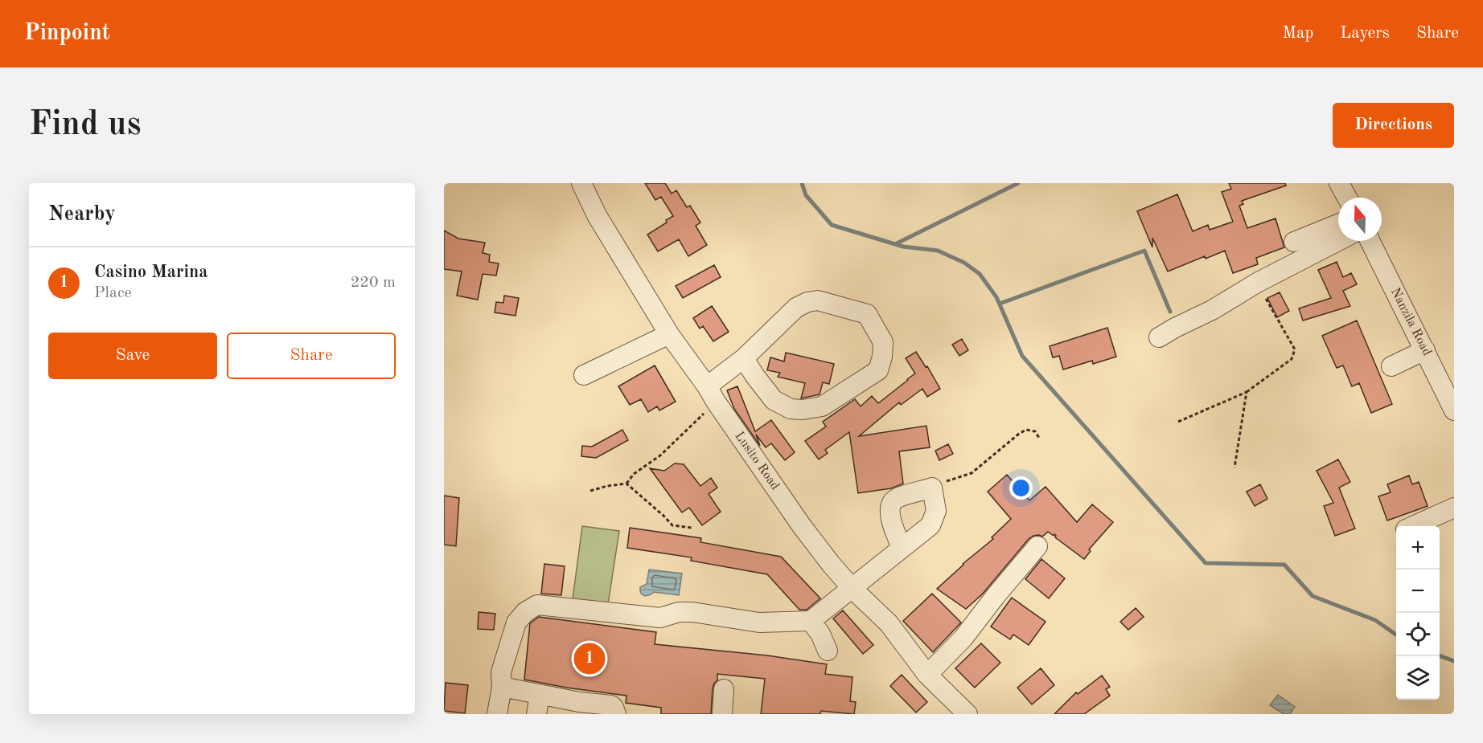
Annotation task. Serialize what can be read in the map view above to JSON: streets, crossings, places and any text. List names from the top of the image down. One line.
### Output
{"streets":{"street":["Nanzila Road","Lusito Road"]},"north":"top","page":{"header":"Pinpoint","nav":["Map","Layers","Share"],"buttons":["Directions",["Save","Share"]],"title":"Find us","heading":"Nearby","list":[{"mark":"1","name":"Casino Marina","note":"Place","value":"220 m"}],"map_buttons":["+","−"],"pins":"1"}}
